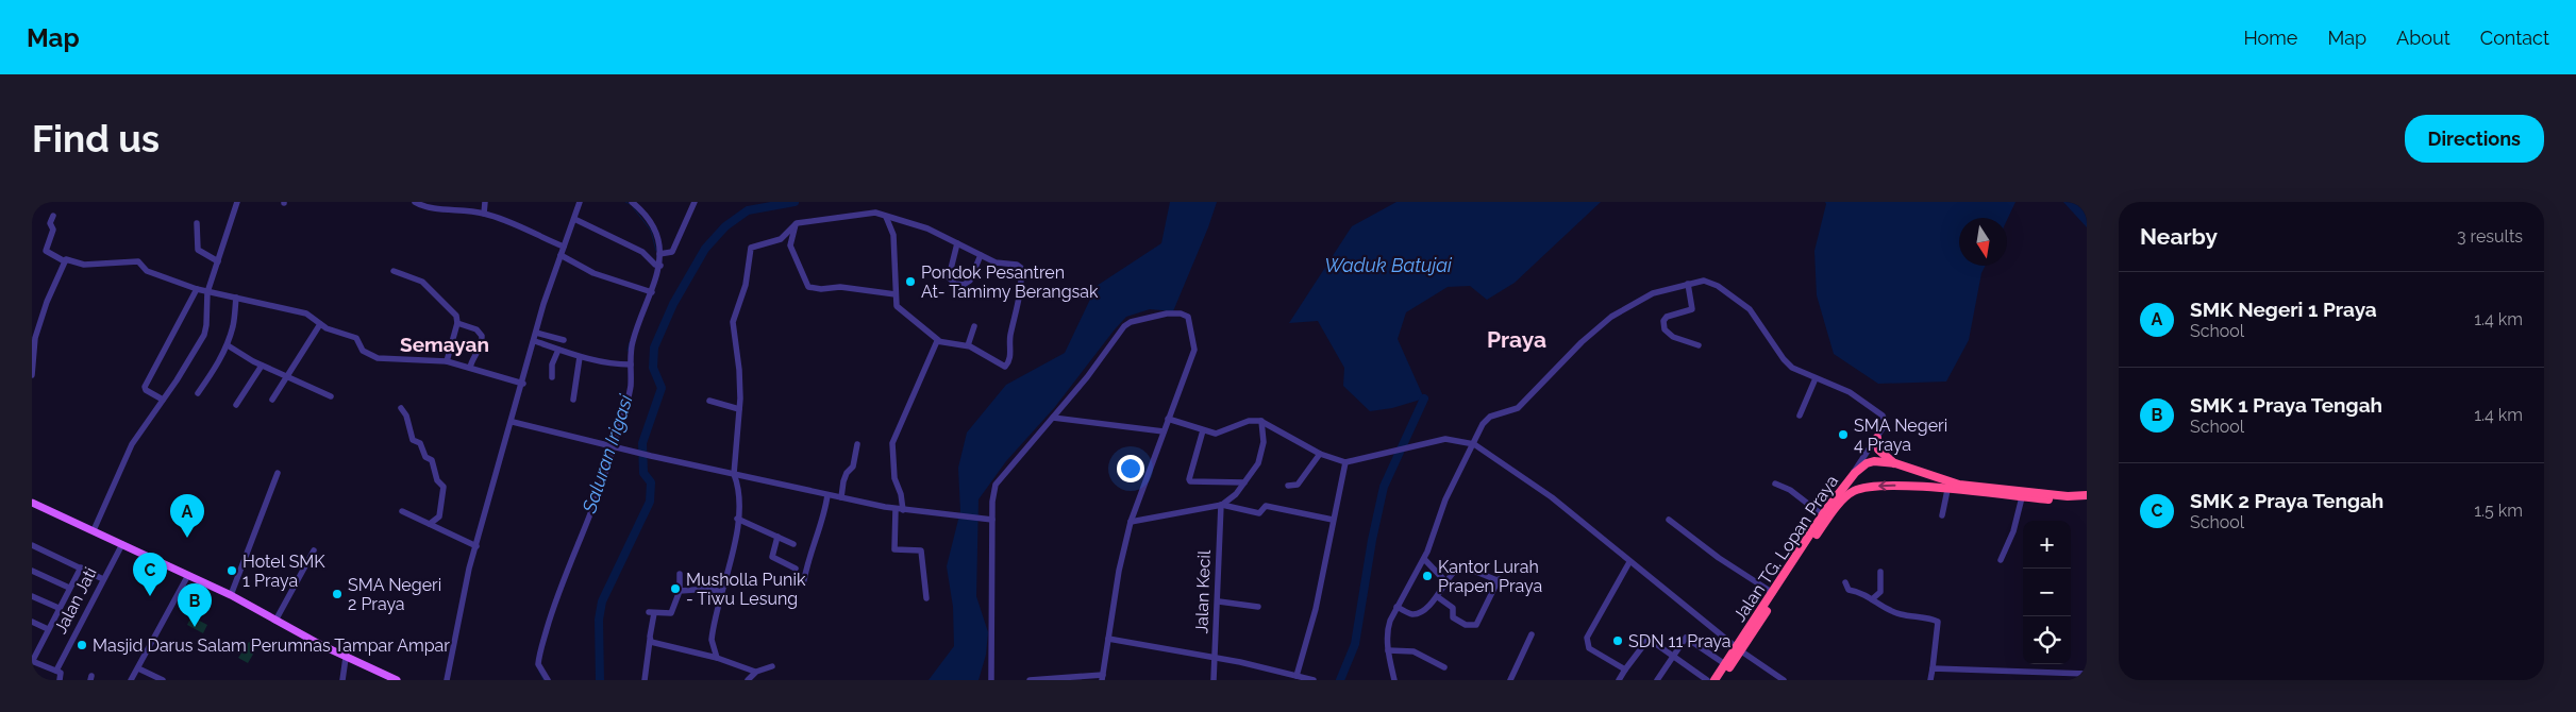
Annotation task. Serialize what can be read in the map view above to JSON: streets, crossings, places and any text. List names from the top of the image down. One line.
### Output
{"streets":{"highway":["Jalan TG. Lopan Praya"],"street":["Jalan Kecil","Jalan Jati"]},"districts":["Praya","Semayan"],"water":["Waduk Batujai","Saluran Irigasi"],"places":["Pondok Pesantren At- Tamimy Berangsak","SMA Negeri 4 Praya","Hotel SMK 1 Praya","Kantor Lurah Prapen Praya","Musholla Punik - Tiwu Lesung","SMA Negeri 2 Praya","SDN 11 Praya","Masjid Darus Salam Perumnas Tampar Ampar"],"north":"bottom","page":{"header":"Map","nav":["Home","Map","About","Contact"],"buttons":"Directions","title":"Find us","heading":["Nearby","3 results"],"list":[{"mark":"A","name":"SMK Negeri 1 Praya","note":"School","value":"1.4 km"},{"mark":"B","name":"SMK 1 Praya Tengah","note":"School","value":"1.4 km"},{"mark":"C","name":"SMK 2 Praya Tengah","note":"School","value":"1.5 km"}],"pins":["A","C","B"],"map_buttons":["+","−"]}}
